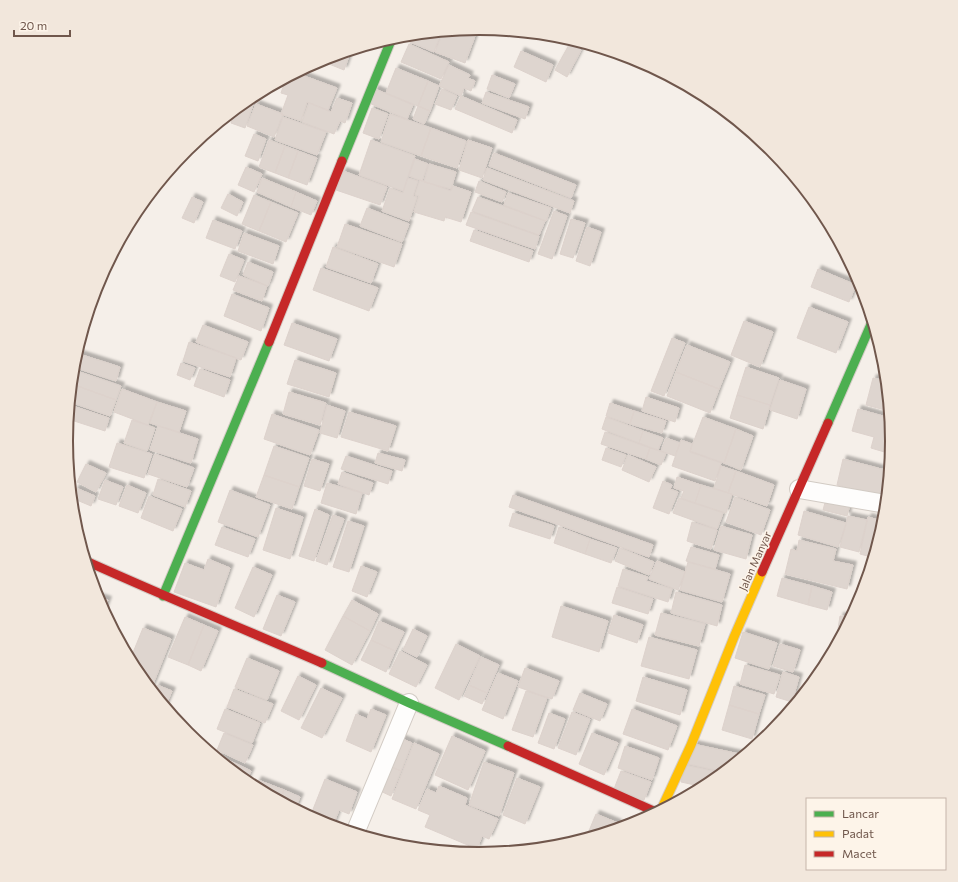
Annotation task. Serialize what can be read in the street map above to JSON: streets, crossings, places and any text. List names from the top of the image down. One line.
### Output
{"streets":{"street":["Jalan Manyar"]},"legend":["Lancar","Padat","Macet"],"scale_bar":"20 m"}
